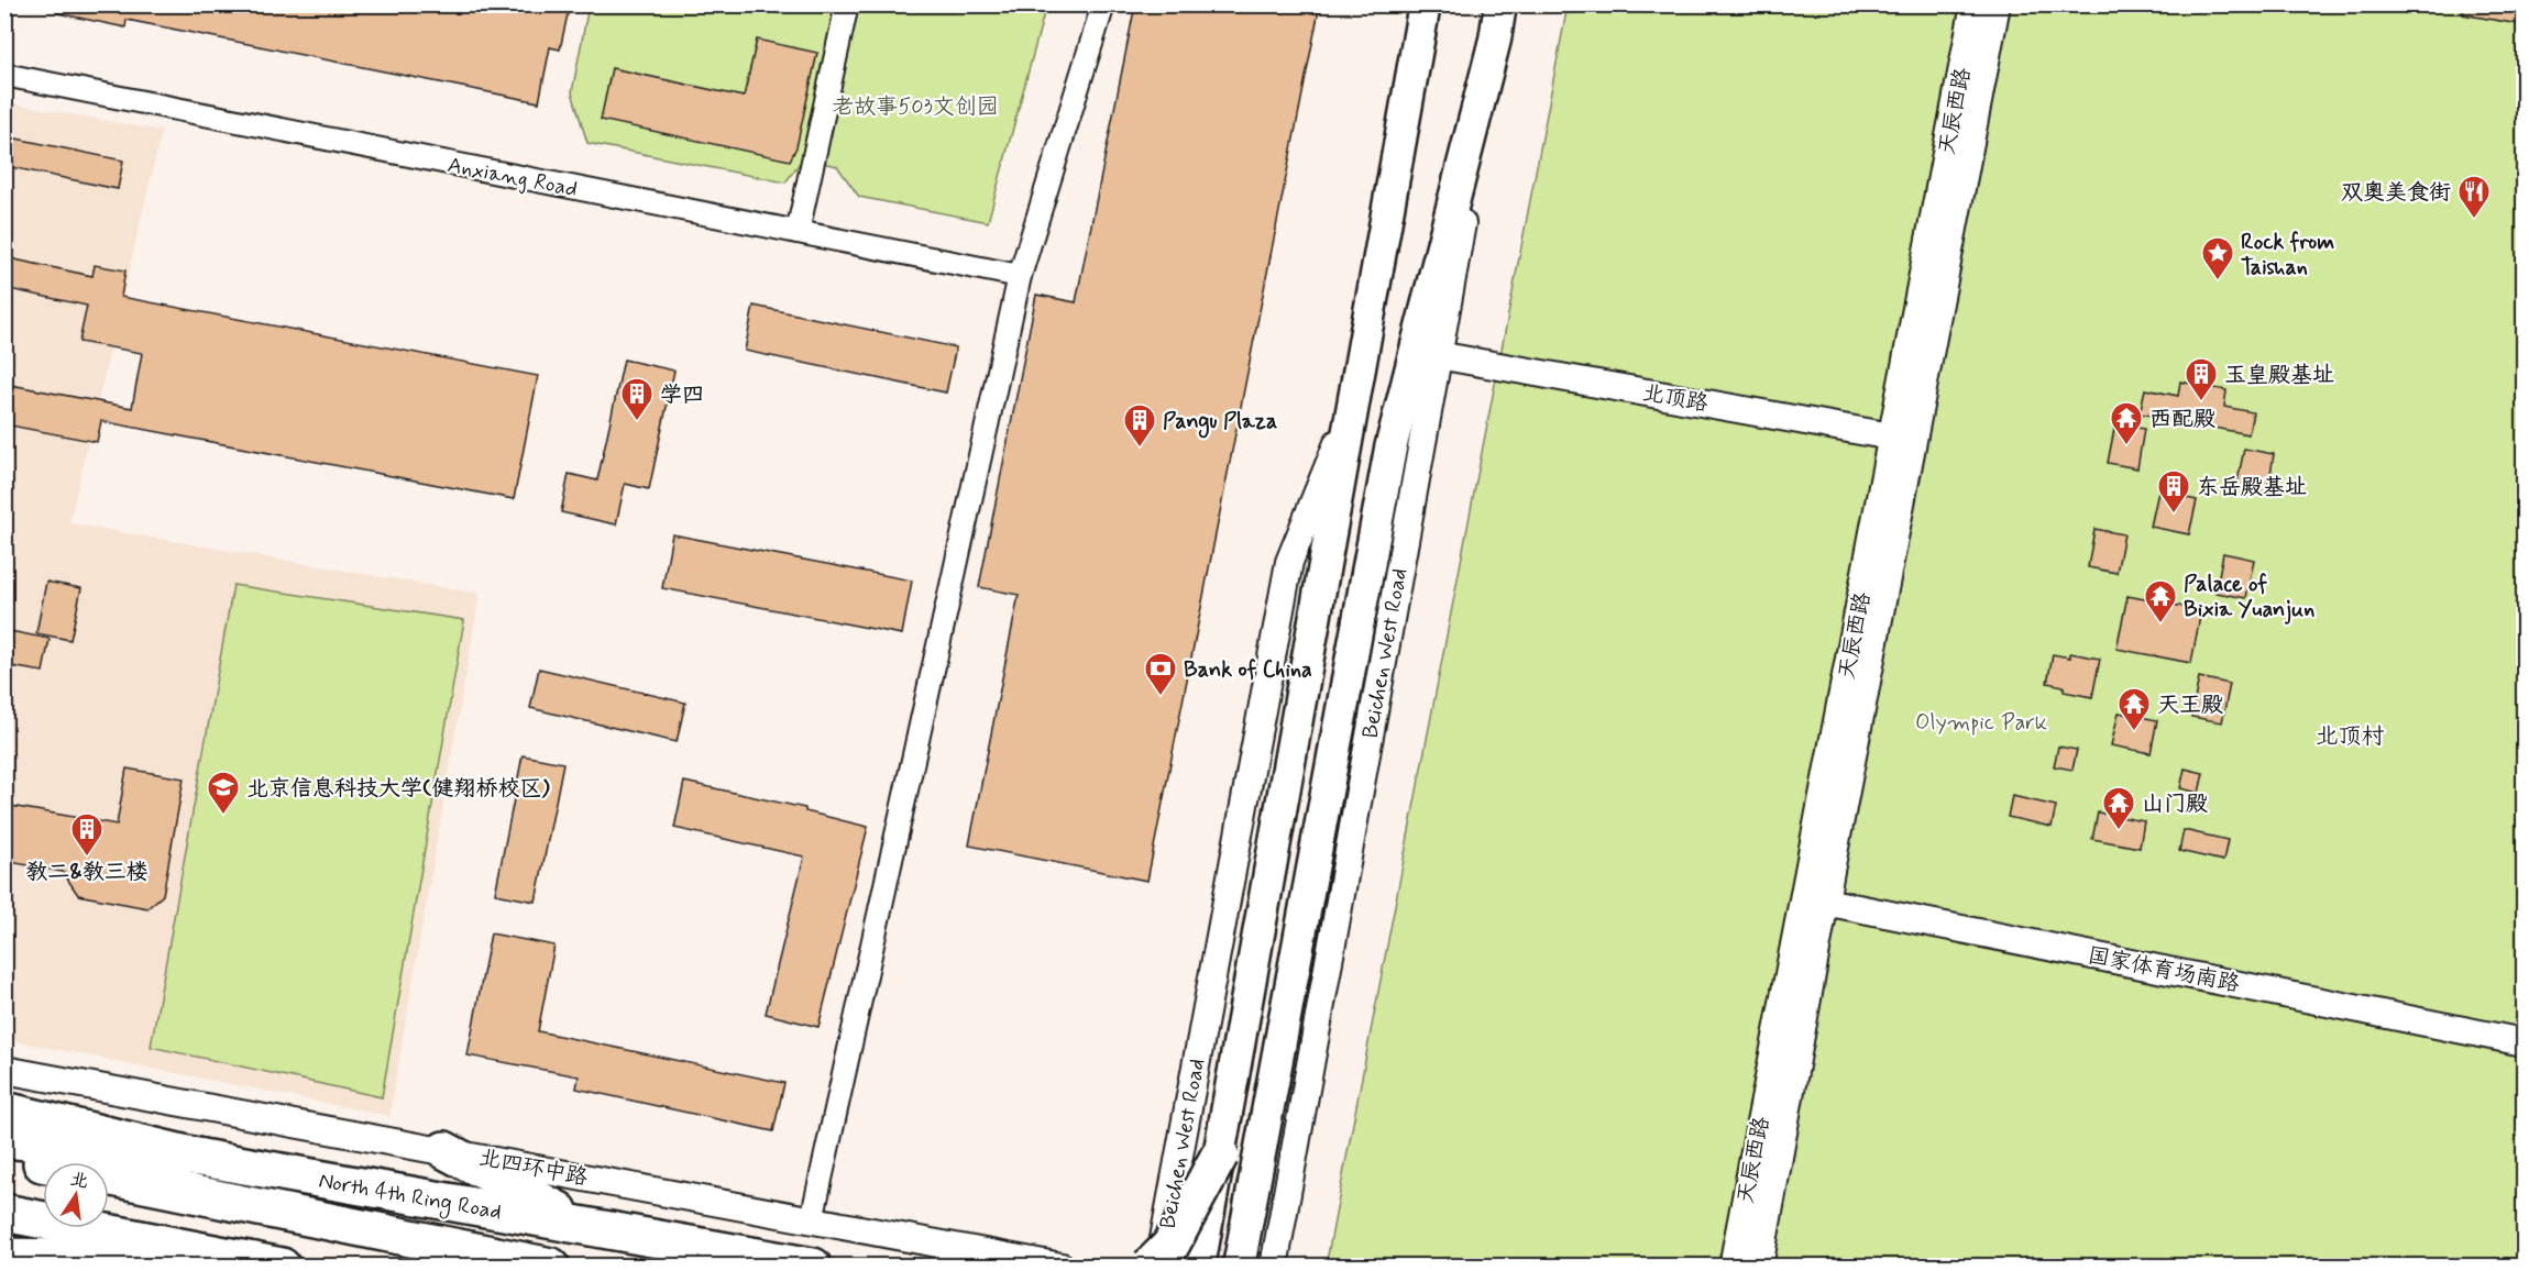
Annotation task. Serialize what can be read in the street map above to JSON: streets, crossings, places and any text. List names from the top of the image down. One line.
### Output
{"streets":{"highway":["North 4th Ring Road"],"main road":["Beichen West Road"],"street":["天辰西路","Anxiang Road","北顶路","国家体育场南路","北四环中路"]},"crossings":[["天辰西路","北顶路"],["天辰西路","国家体育场南路"],["北顶路","Beichen West Road"]],"districts":["北顶村"],"parks":["老故事503文创园","Olympic Park"],"places":{"restaurant":["双奥美食街"],"place":["Rock from Taishan"],"building":["玉皇殿基址","学四","Pangu Plaza","东岳殿基址","教二&教三楼"],"temple":["西配殿","Palace of Bixia Yuanjun","天王殿","山门殿"],"bank":["Bank of China"],"school or university":["北京信息科技大学(健翔桥校区)"]},"north":"top"}
